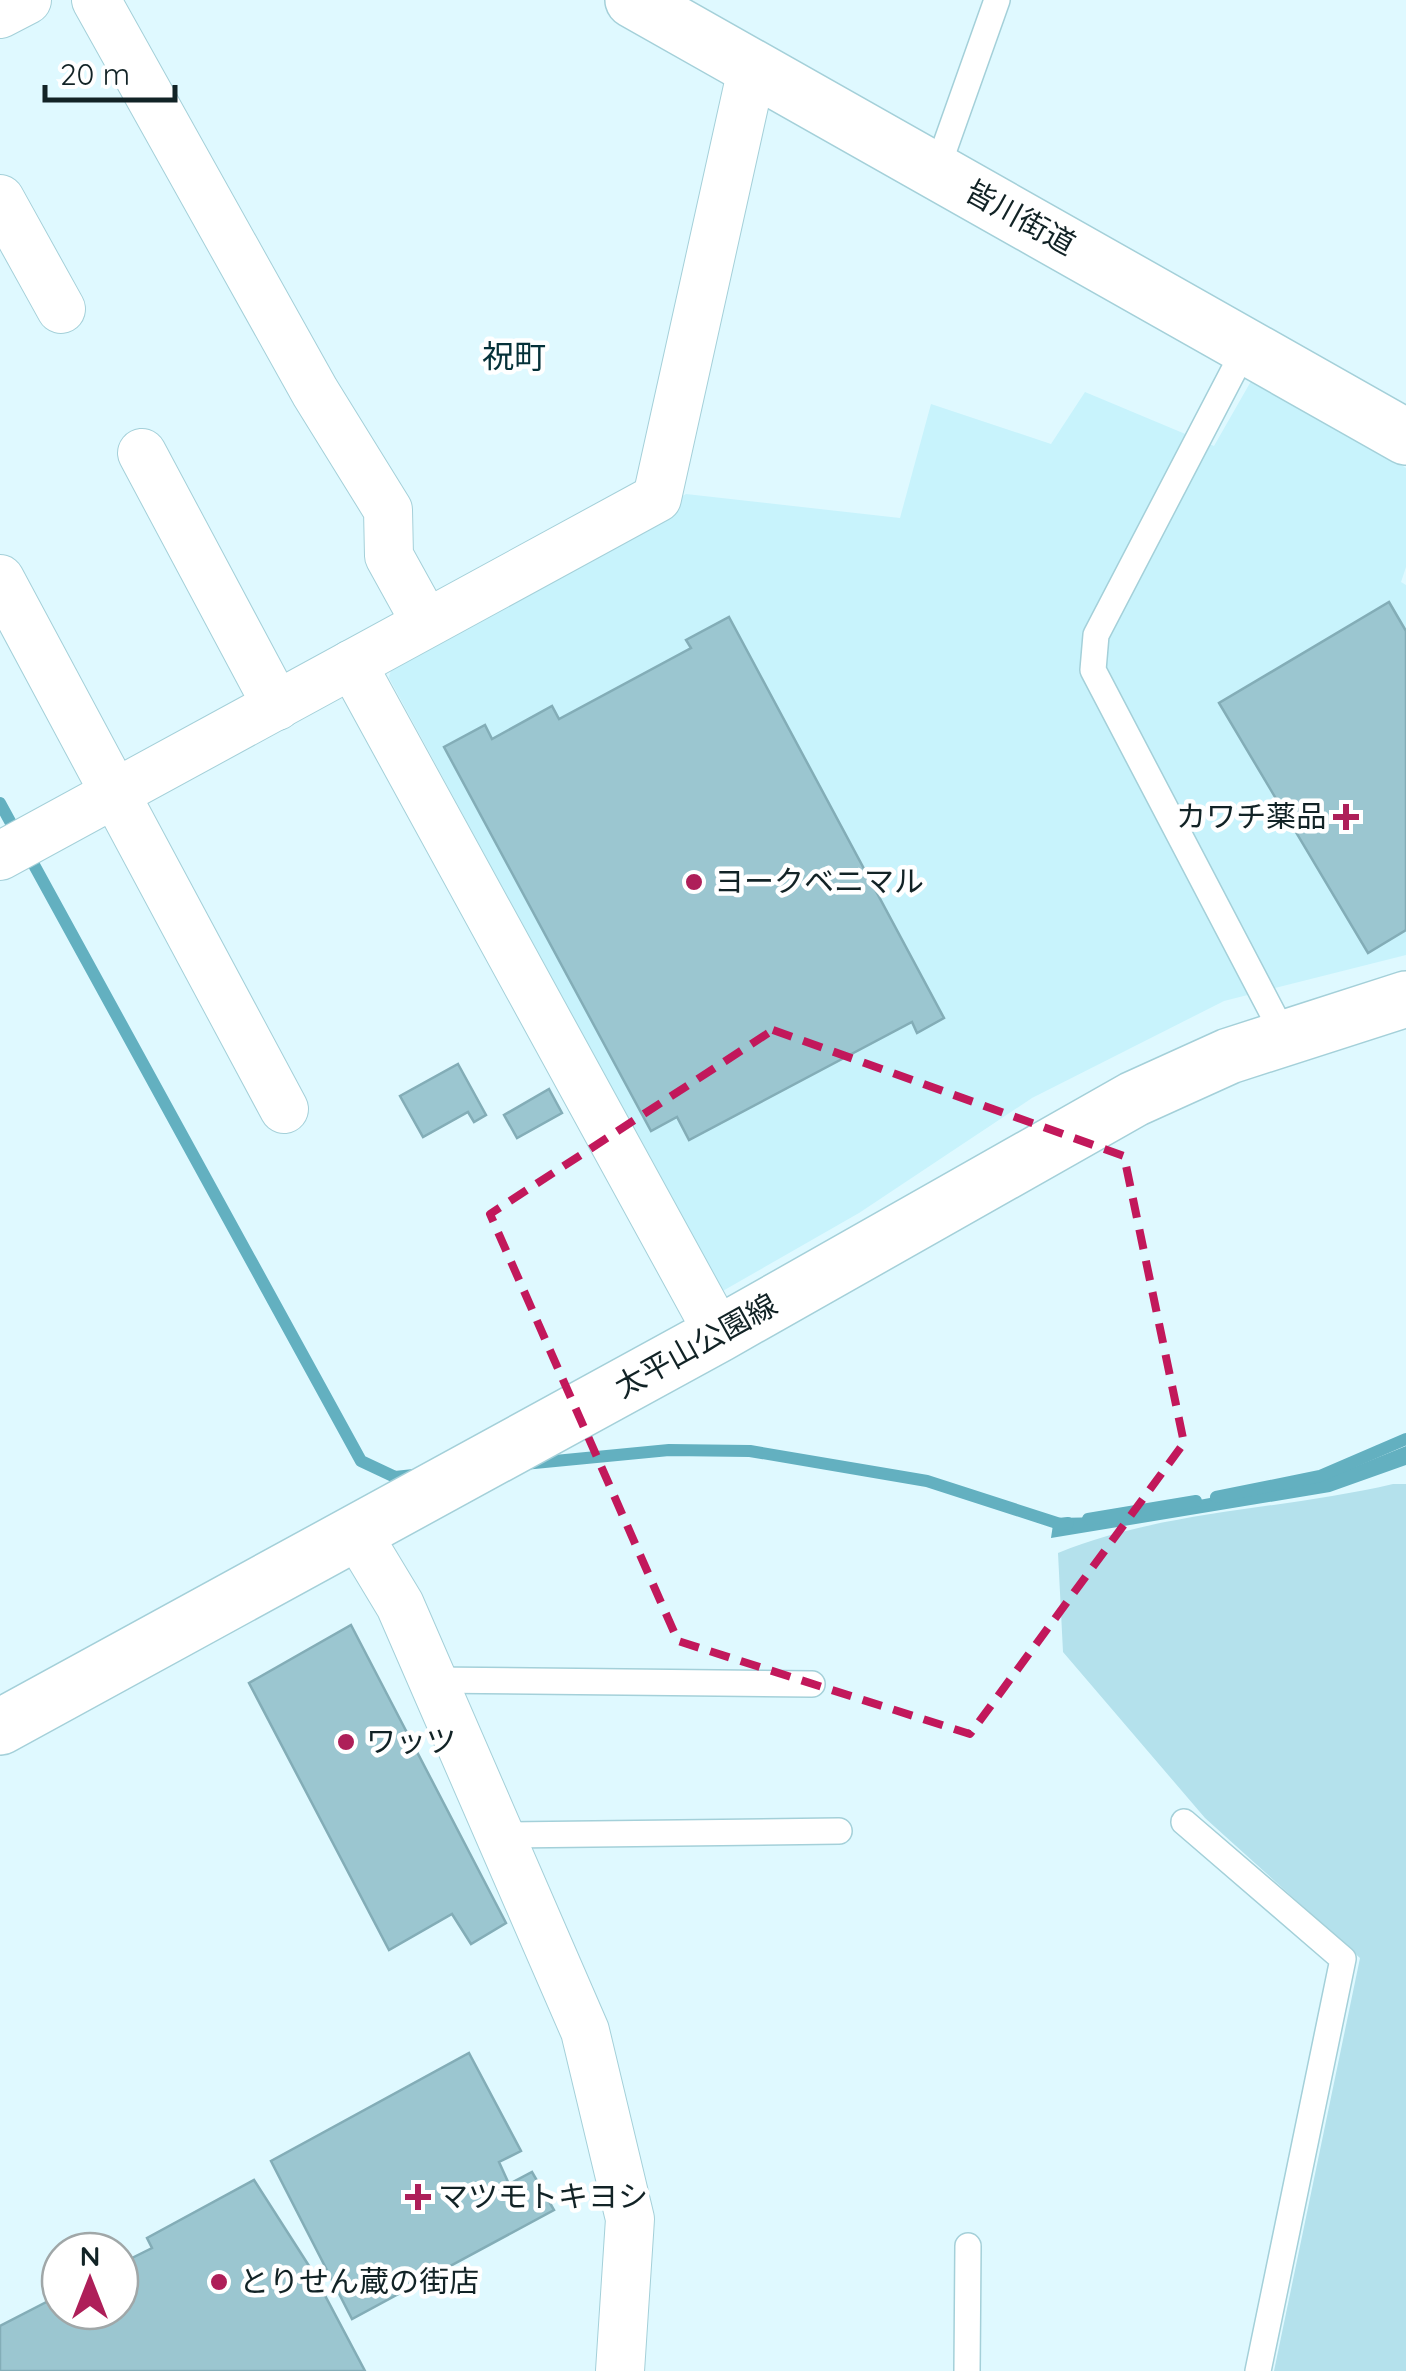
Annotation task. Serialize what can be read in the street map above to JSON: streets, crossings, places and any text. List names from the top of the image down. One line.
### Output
{"streets":{"main road":["皆川街道","太平山公園線"]},"districts":["祝町"],"places":{"health":["カワチ薬品","マツモトキヨシ"],"other":["ヨークベニマル","ワッツ","とりせん蔵の街店"]},"scale_bar":"20 m","north":"top"}
